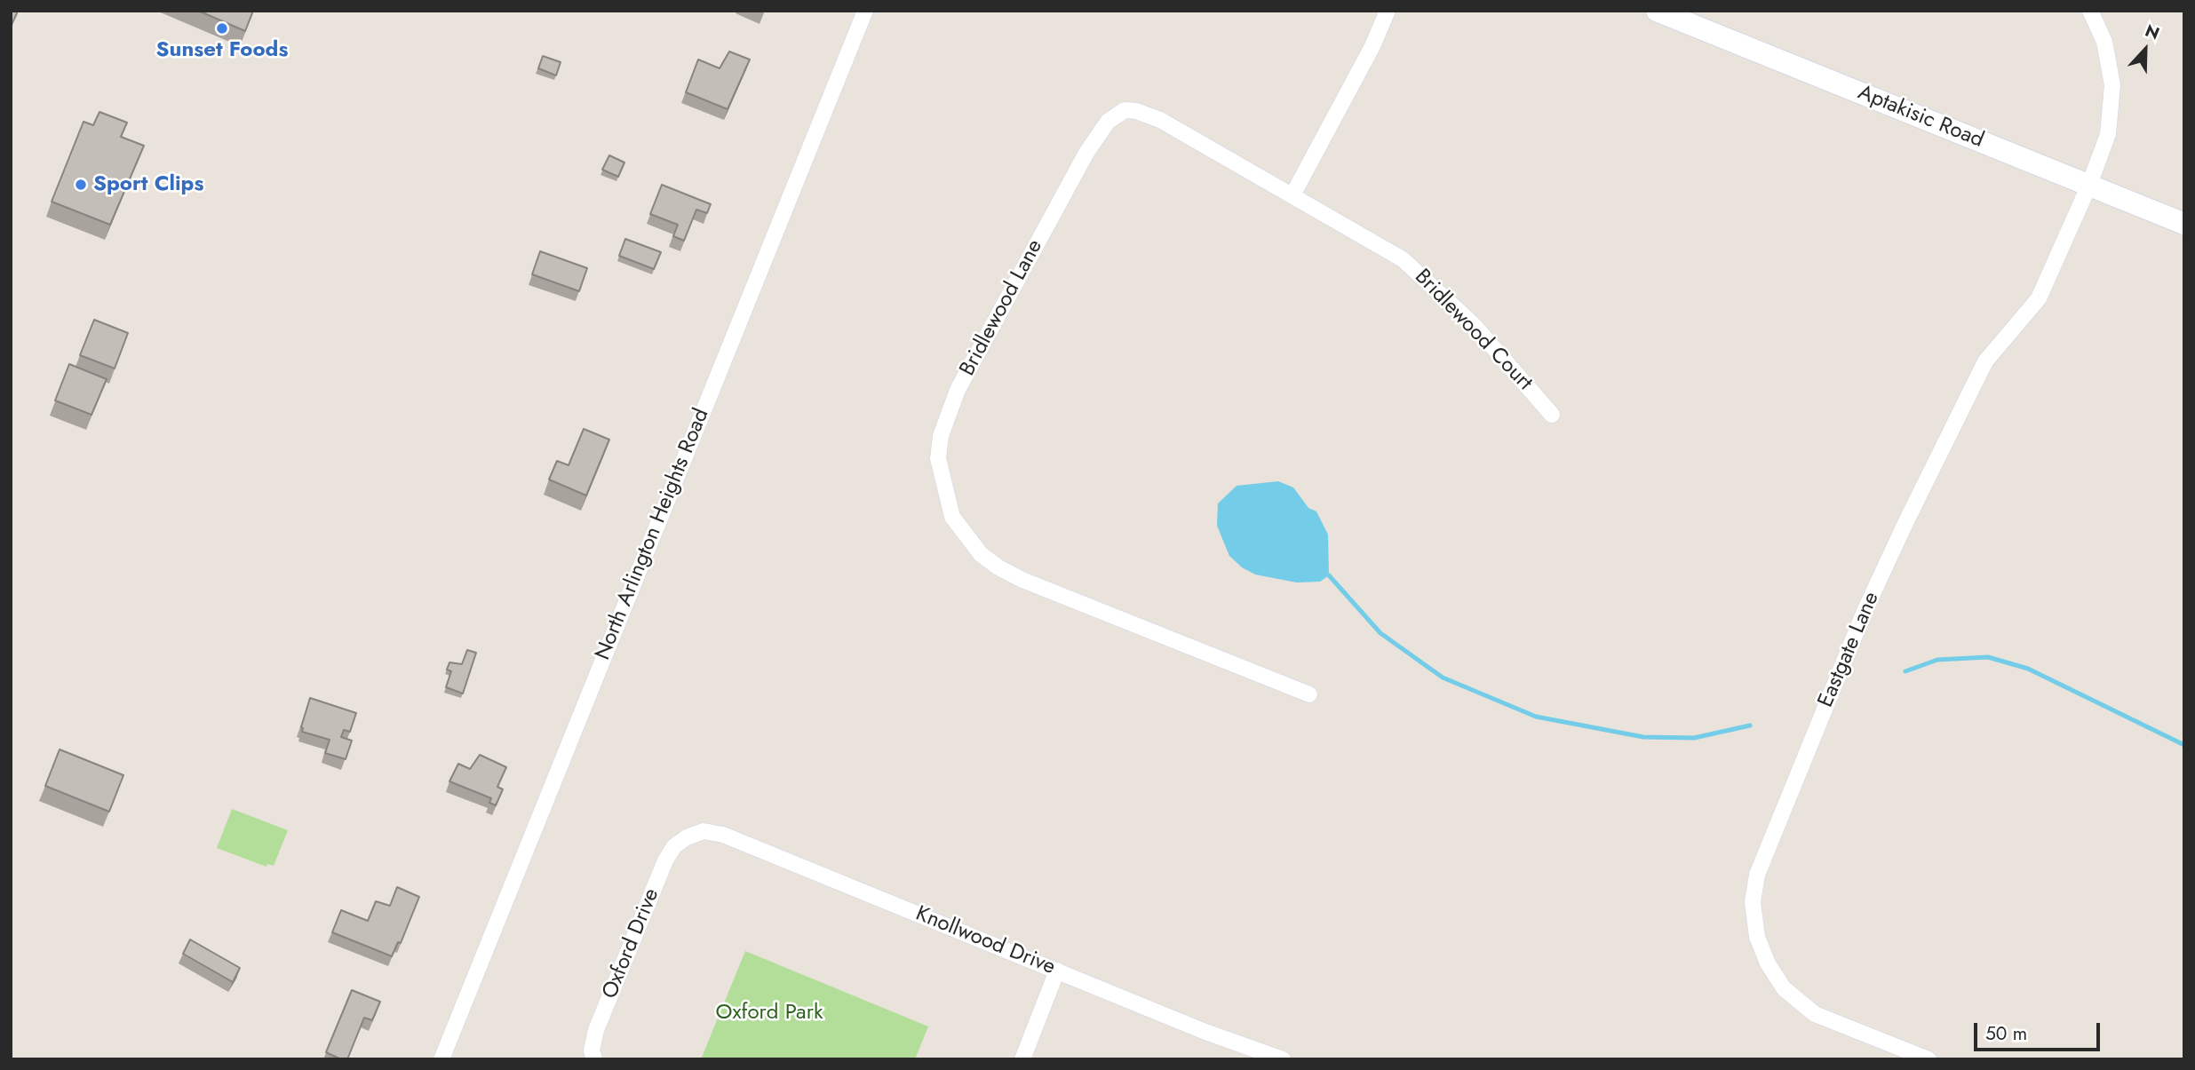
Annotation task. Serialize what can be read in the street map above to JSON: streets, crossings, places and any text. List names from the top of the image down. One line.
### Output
{"streets":{"main road":["Aptakisic Road"],"street":["Bridlewood Lane","Bridlewood Court","North Arlington Heights Road","Eastgate Lane","Knollwood Drive","Oxford Drive"]},"crossings":[["Aptakisic Road","Eastgate Lane"],["Bridlewood Lane","Bridlewood Court"],["Knollwood Drive","Oxford Drive"]],"parks":["Oxford Park"],"places":["Sunset Foods","Sport Clips"],"scale_bar":"50 m","north":"top"}
